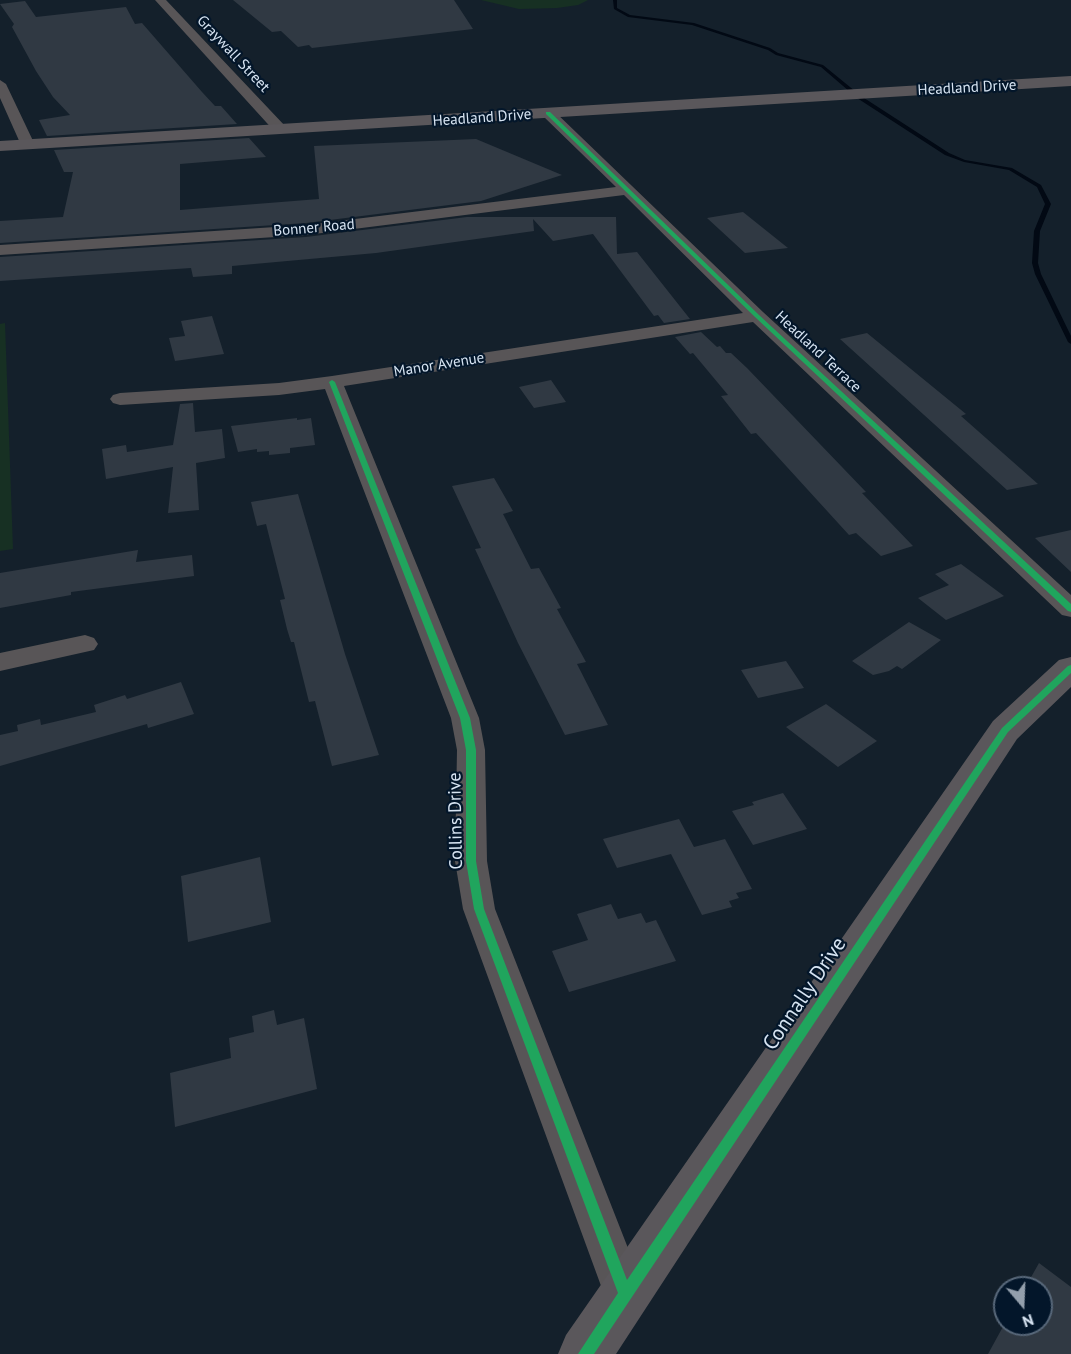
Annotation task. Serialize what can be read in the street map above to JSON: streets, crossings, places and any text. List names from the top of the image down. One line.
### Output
{"streets":{"main road":["Headland Drive","Connally Drive"],"street":["Graywall Street","Bonner Road","Headland Terrace","Manor Avenue","Collins Drive"]},"crossings":[["Graywall Street","Headland Drive"],["Headland Drive","Headland Terrace"],["Bonner Road","Headland Terrace"],["Headland Terrace","Manor Avenue"],["Manor Avenue","Collins Drive"],["Collins Drive","Connally Drive"]],"north":"bottom"}
